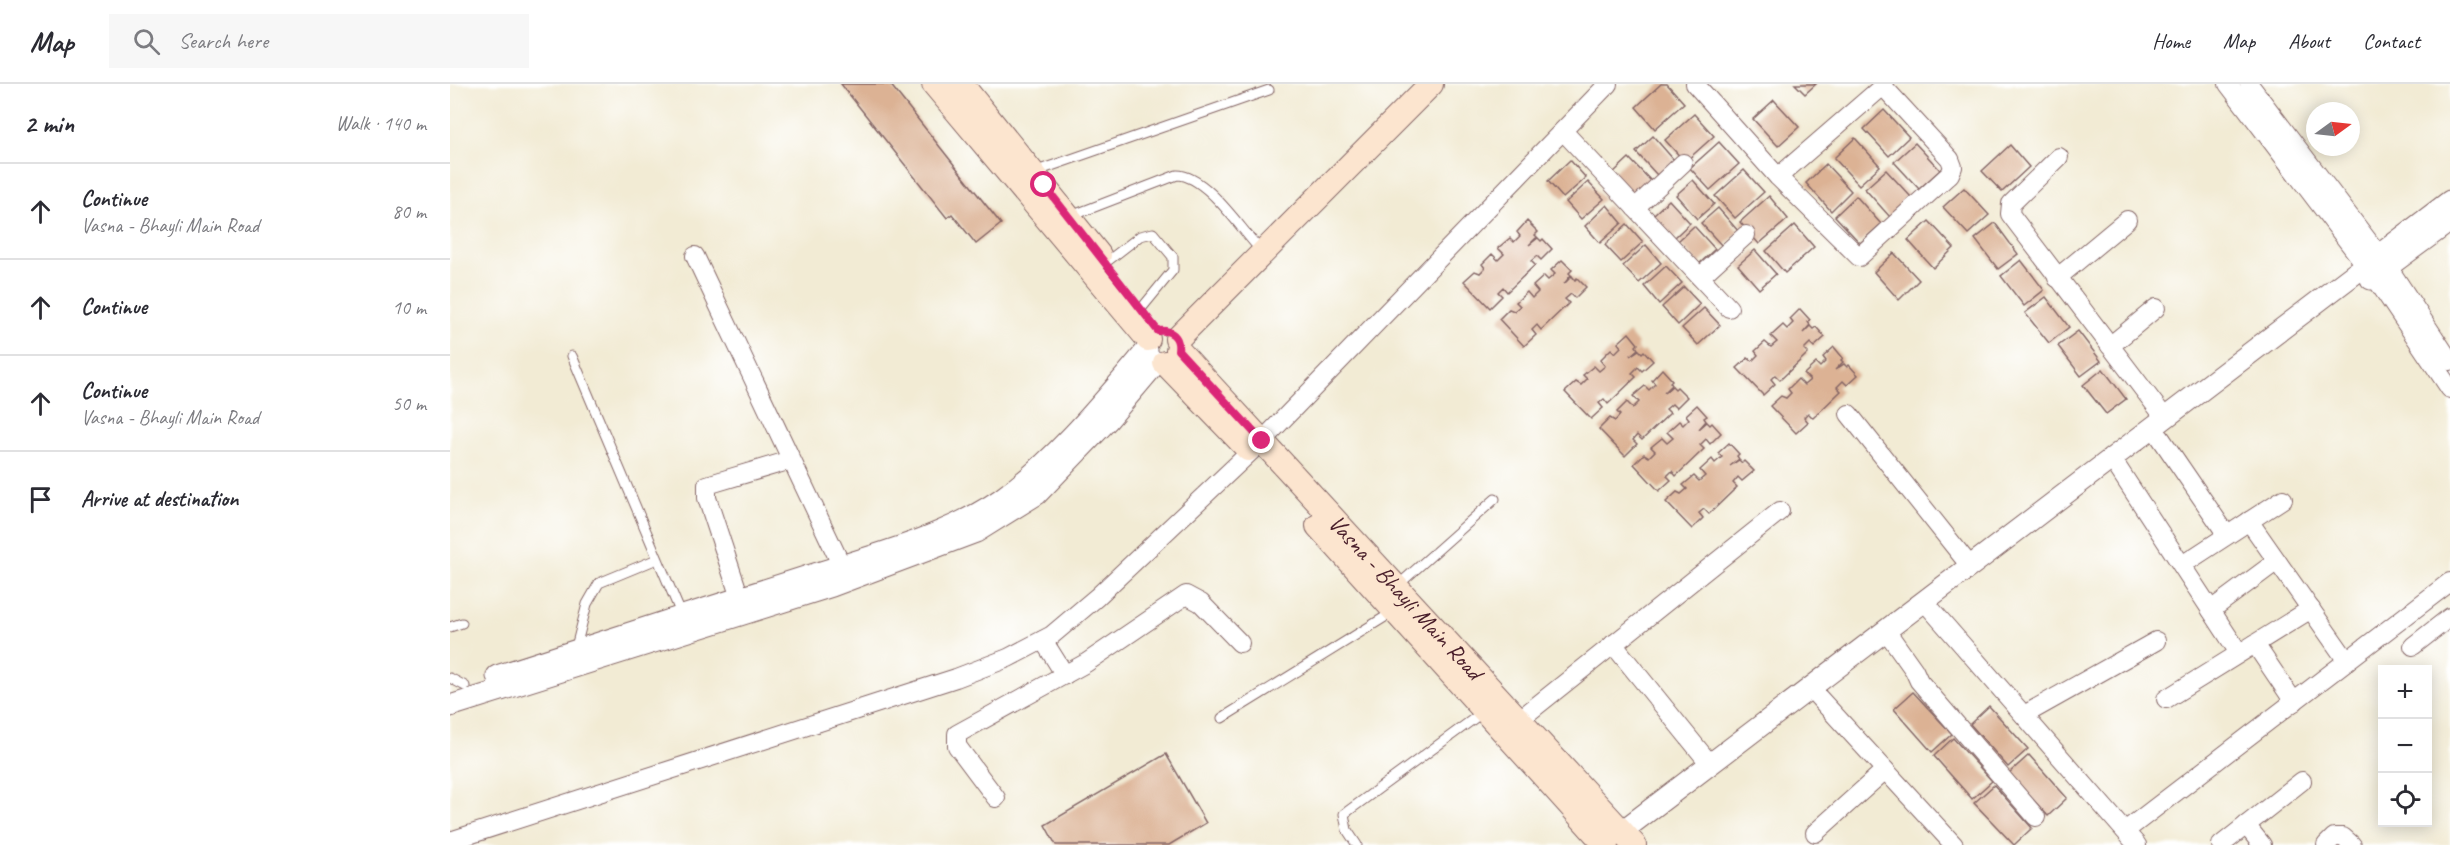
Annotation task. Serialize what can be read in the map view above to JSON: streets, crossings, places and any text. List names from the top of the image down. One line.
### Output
{"streets":{"main road":["Vasna - Bhayli Main Road"]},"north":"right","page":{"header":"Map","search":"Search here","nav":["Home","Map","About","Contact"],"heading":["2 min","Walk · 140 m"],"list":[["Continue","Vasna - Bhayli Main Road","80 m"],["Continue","10 m"],["Continue","Vasna - Bhayli Main Road","50 m"],"Arrive at destination"],"map_buttons":["+","−"]}}
